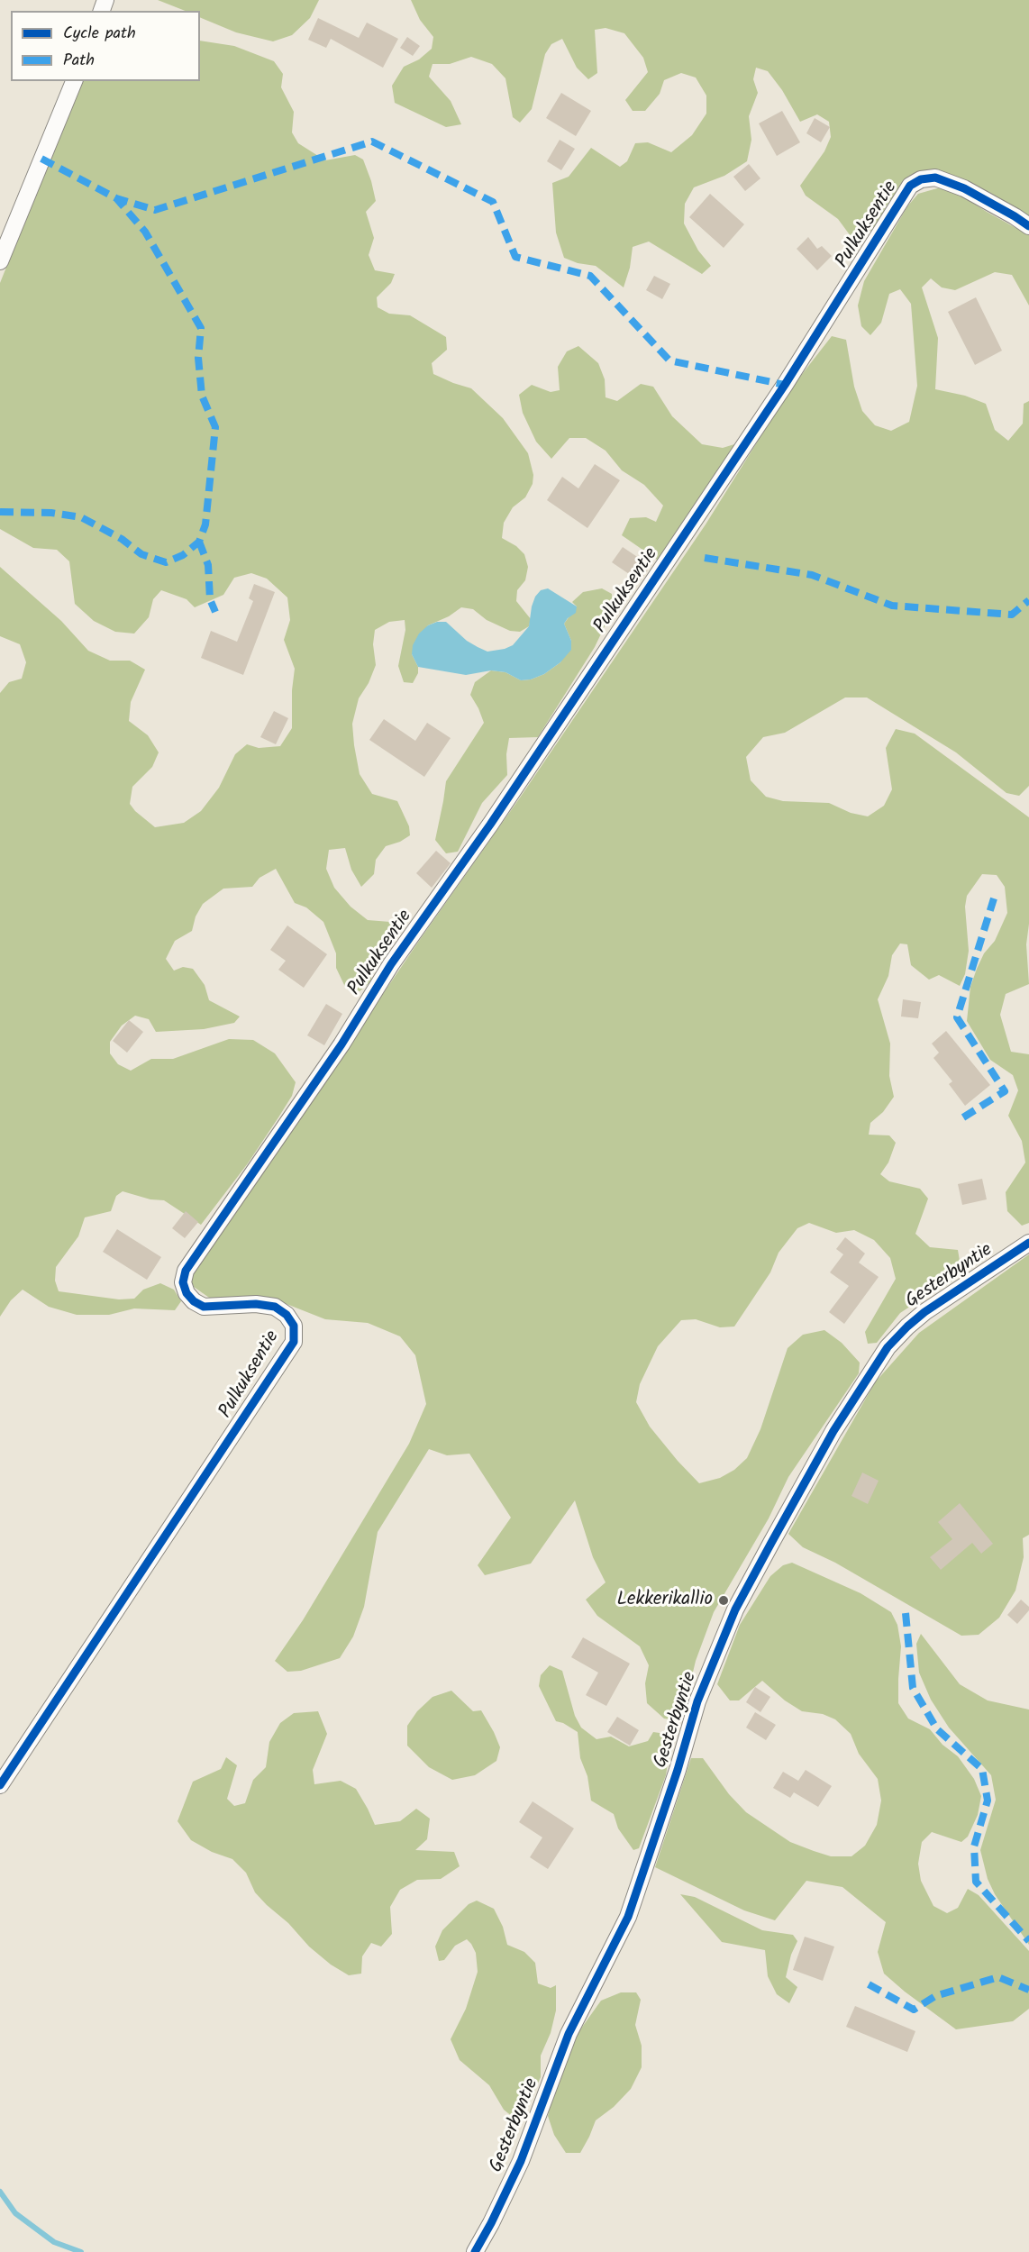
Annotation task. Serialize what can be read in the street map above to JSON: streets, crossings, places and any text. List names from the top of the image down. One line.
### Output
{"streets":{"street":["Pulkuksentie","Gesterbyntie"]},"places":["Lekkerikallio"],"legend":["Cycle path","Path"]}
